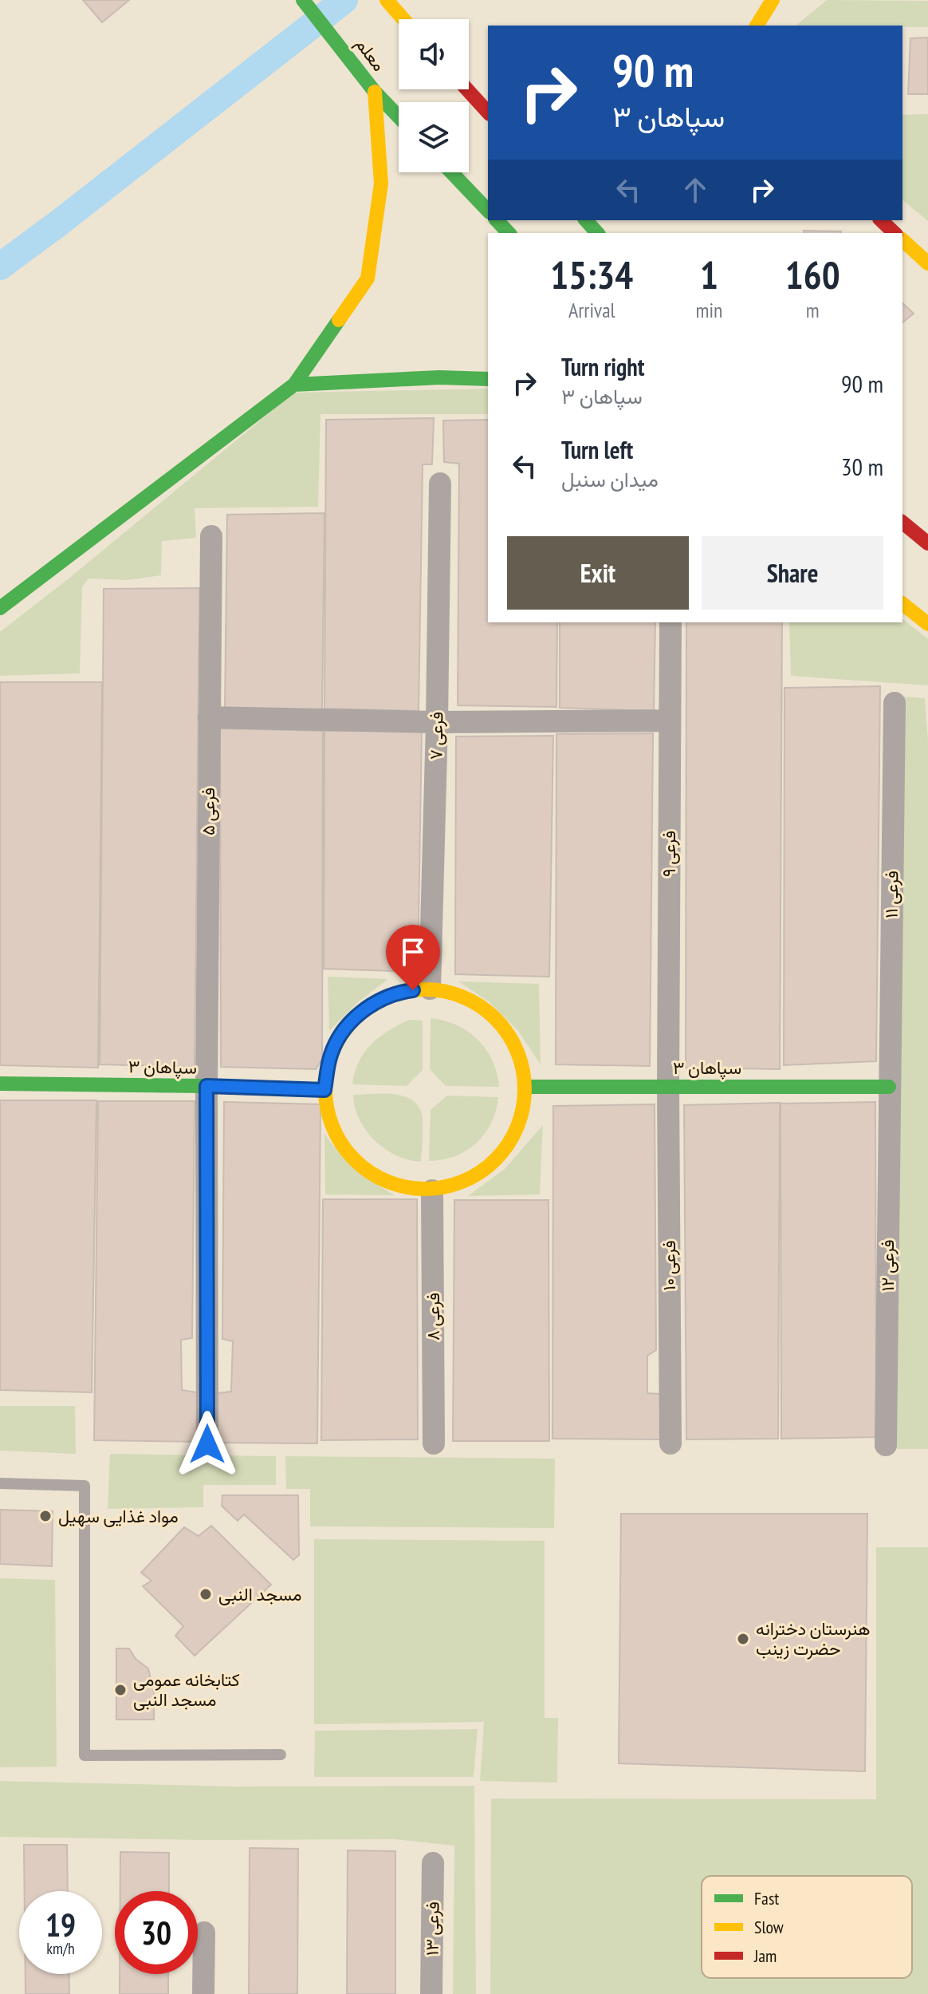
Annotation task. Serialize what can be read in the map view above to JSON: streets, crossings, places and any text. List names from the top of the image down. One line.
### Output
{"streets":{"street":["معلم","فرعی ۷","فرعی ۵","فرعی ۹","فرعی ۱۱","سپاهان ۳","فرعی ۱۰","فرعی ۱۲","فرعی ۸","فرعی ۱۳"]},"crossings":[["فرعی ۷","سپاهان ۳"],["فرعی ۷","فرعی ۸"],["فرعی ۵","سپاهان ۳"],["فرعی ۹","سپاهان ۳"],["فرعی ۹","فرعی ۱۰"],["فرعی ۱۱","سپاهان ۳"],["فرعی ۱۱","فرعی ۱۲"],["سپاهان ۳","فرعی ۱۰"],["سپاهان ۳","فرعی ۱۲"],["سپاهان ۳","فرعی ۸"]],"places":["مواد غذایی سهیل","مسجد النبی","هنرستان دخترانه حضرت زینب","کتابخانه عمومی مسجد النبی"],"legend":["Fast","Slow","Jam"],"page":{"turn":["90 m","سپاهان ۳"],"eta":["15:34","Arrival","1","min","160","m"],"list":[{"name":"Turn right","note":"سپاهان ۳","value":"90 m"},{"name":"Turn left","note":"میدان سنبل","value":"30 m"}],"buttons":["Exit","Share"],"speed":"19 km/h","limit":"30"}}
